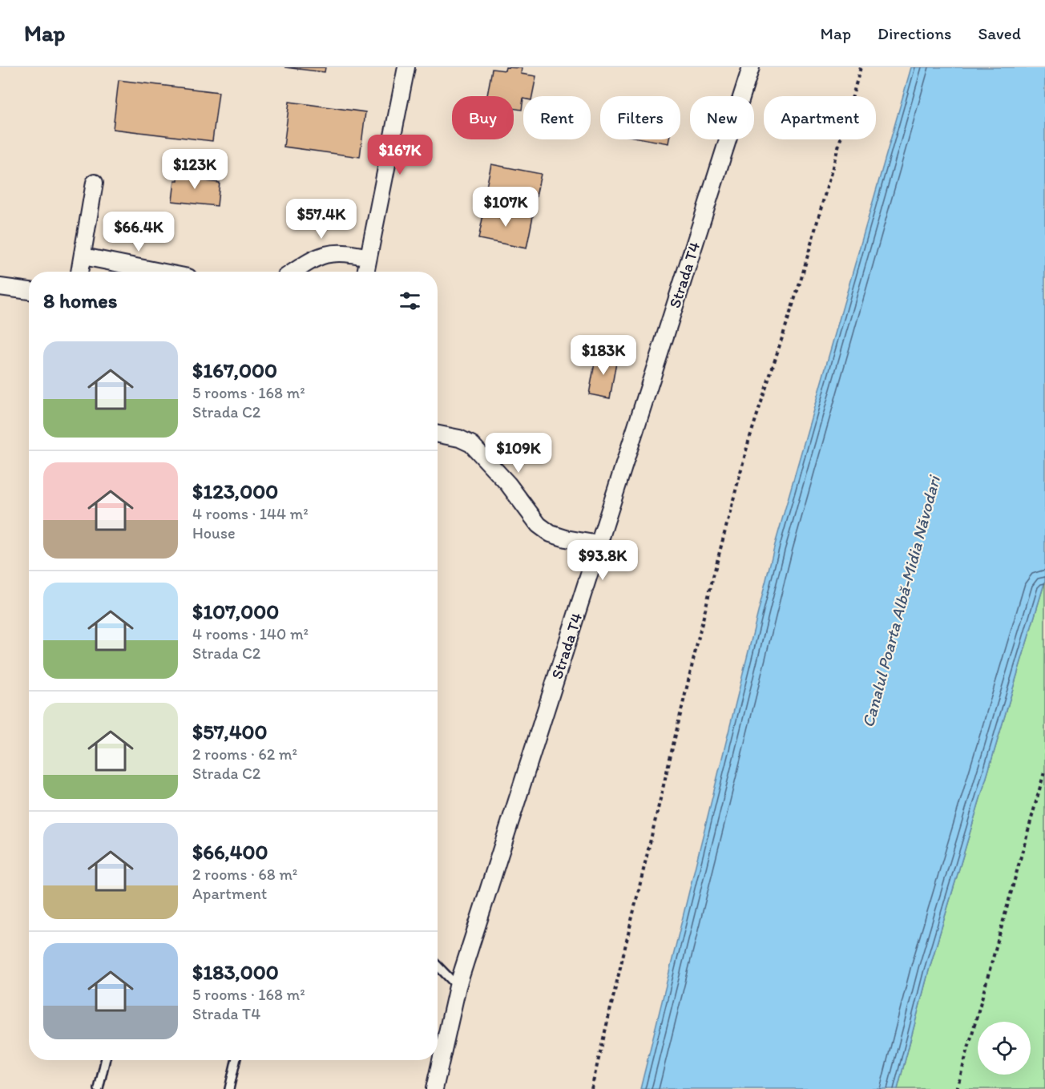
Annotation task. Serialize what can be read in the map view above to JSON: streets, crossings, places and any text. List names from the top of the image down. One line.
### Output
{"streets":{"street":["Strada T4"]},"water":["Canalul Poarta Albă-Midia Năvodari"],"page":{"header":"Map","nav":["Map","Directions","Saved"],"chip":["Buy","Rent","Filters","New","Apartment"],"price":["$167K","$123K","$107K","$57.4K","$66.4K","$183K","$109K","$93.8K"],"heading":"8 homes","list":[{"name":"$167,000","note":"5 rooms · 168 m² · Strada C2"},{"name":"$123,000","note":"4 rooms · 144 m² · House"},{"name":"$107,000","note":"4 rooms · 140 m² · Strada C2"},{"name":"$57,400","note":"2 rooms · 62 m² · Strada C2"},{"name":"$66,400","note":"2 rooms · 68 m² · Apartment"},{"name":"$183,000","note":"5 rooms · 168 m² · Strada T4"}]}}
